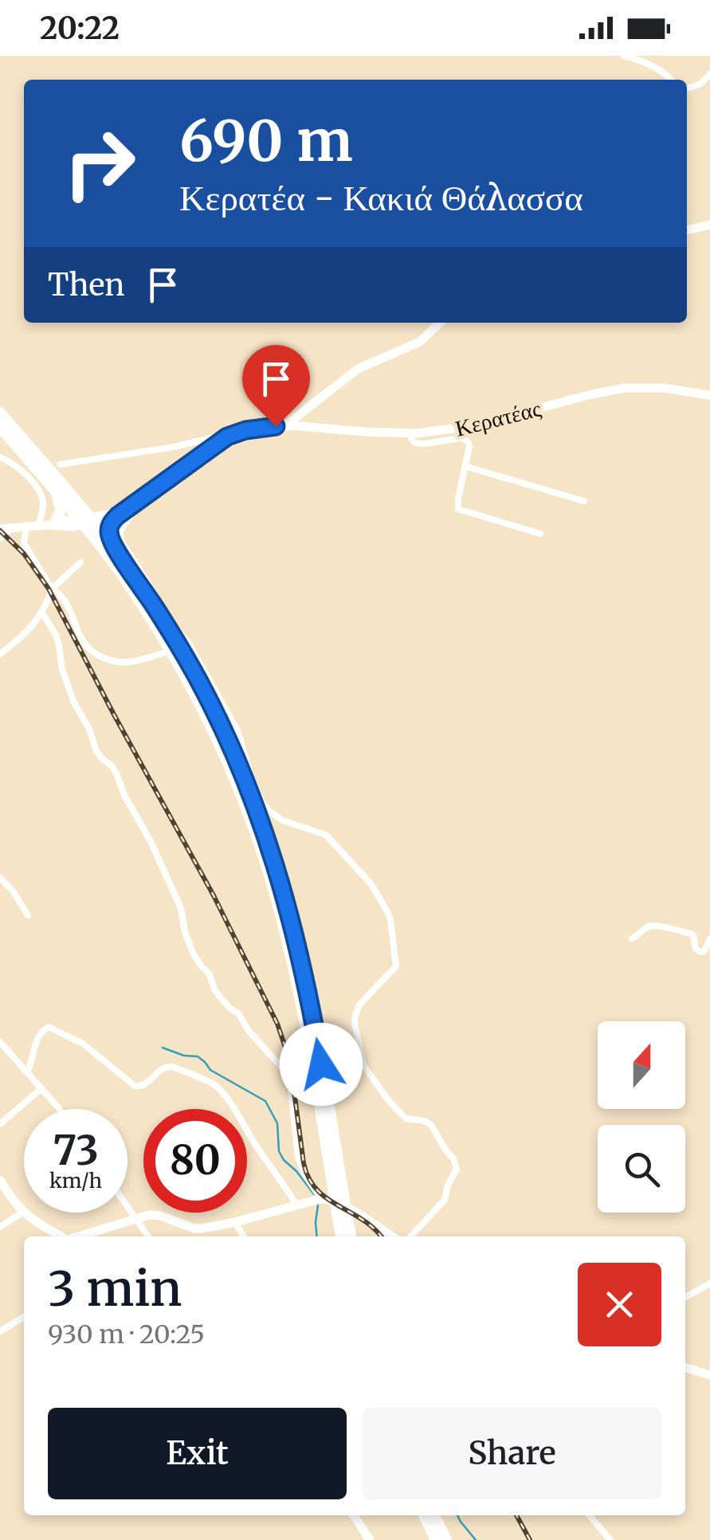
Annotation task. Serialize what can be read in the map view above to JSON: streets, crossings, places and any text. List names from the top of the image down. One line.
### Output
{"streets":{"main road":["Κερατέας"]},"north":"top","page":{"status":"20:22","turn":["690 m","Κερατέα - Κακιά Θάλασσα"],"then":"Then","speed":"73 km/h","limit":"80","heading":["3 min","930 m · 20:25"],"buttons":["Exit","Share"]}}
